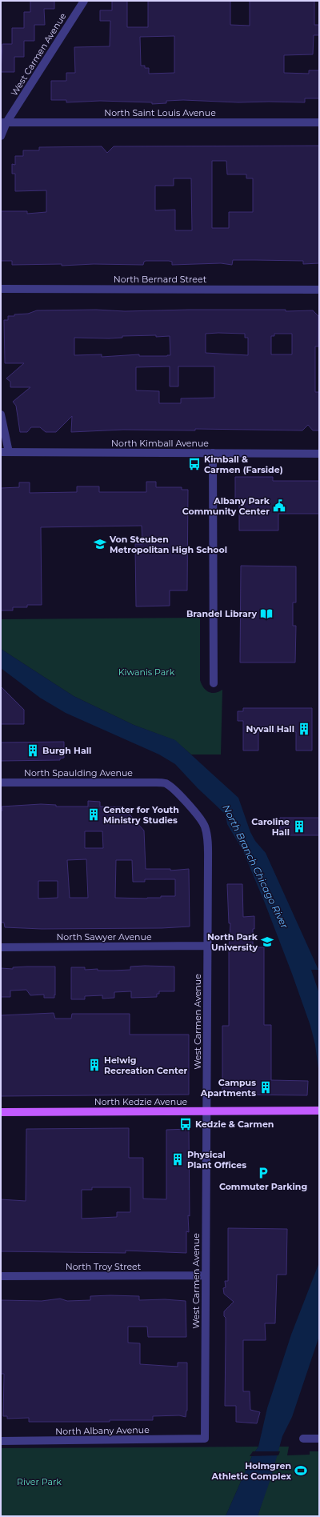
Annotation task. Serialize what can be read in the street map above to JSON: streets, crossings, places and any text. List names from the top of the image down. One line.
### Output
{"streets":{"main road":["North Kedzie Avenue"],"street":["West Carmen Avenue","North Saint Louis Avenue","North Bernard Street","North Kimball Avenue","North Spaulding Avenue","North Sawyer Avenue","North Troy Street","North Albany Avenue"]},"crossings":[["West Carmen Avenue","North Saint Louis Avenue"],["West Carmen Avenue","North Spaulding Avenue"],["West Carmen Avenue","North Sawyer Avenue"],["West Carmen Avenue","North Kedzie Avenue"],["West Carmen Avenue","North Troy Street"],["West Carmen Avenue","North Albany Avenue"]],"water":["North Branch Chicago River"],"parks":["Kiwanis Park","River Park"],"places":{"bus stop":["Kimball & Carmen (Farside)","Kedzie & Carmen"],"public building":["Albany Park Community Center"],"school or university":["Von Steuben Metropolitan High School","North Park University"],"library":["Brandel Library"],"building":["Nyvall Hall","Burgh Hall","Center for Youth Ministry Studies","Caroline Hall","Helwig Recreation Center","Campus Apartments","Physical Plant Offices"],"parking":["Commuter Parking"],"sports":["Holmgren Athletic Complex"]}}
